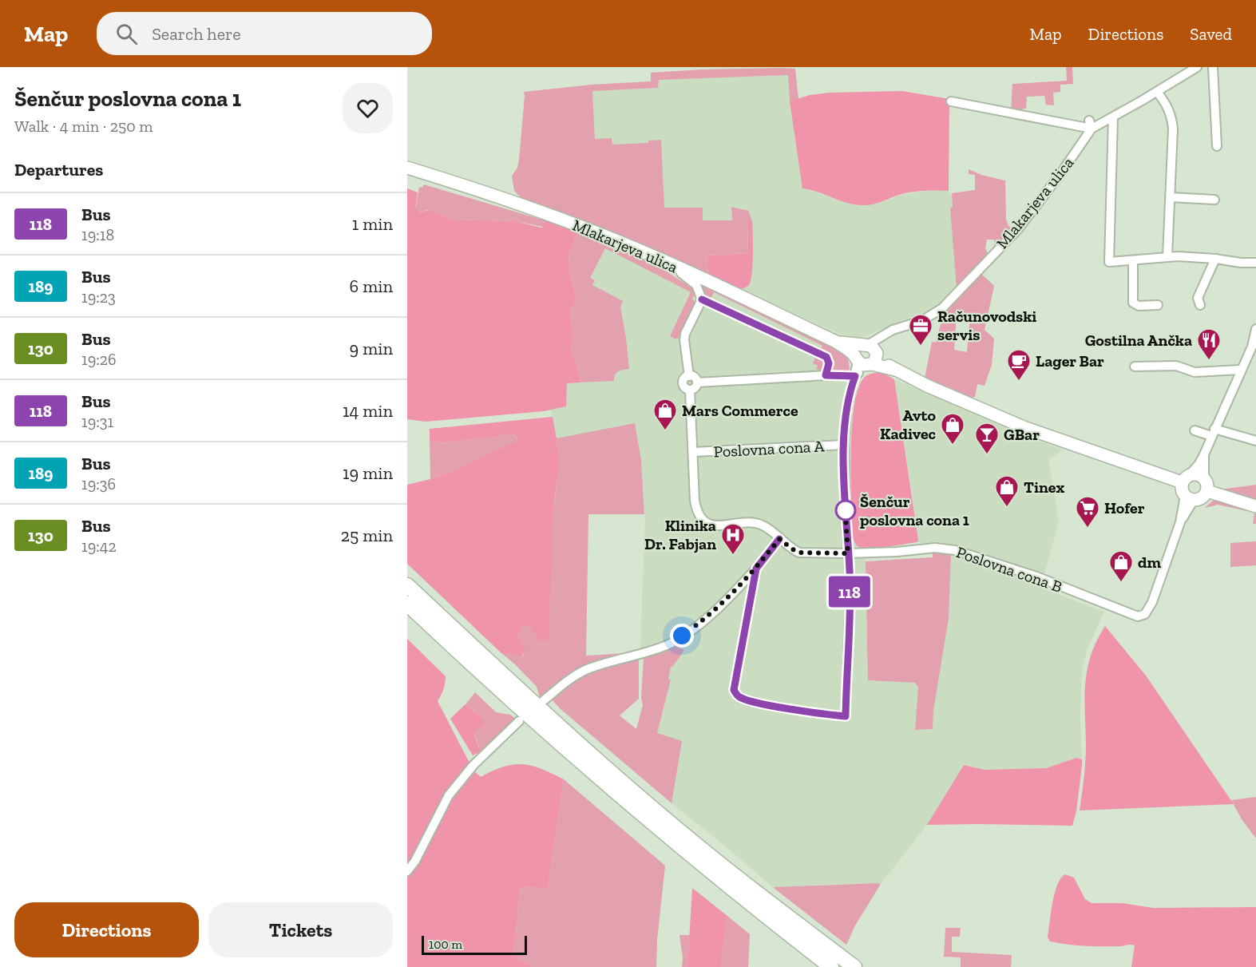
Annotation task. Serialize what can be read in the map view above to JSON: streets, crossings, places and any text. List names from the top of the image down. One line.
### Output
{"streets":{"main road":["Mlakarjeva ulica"],"street":["Poslovna cona A","Poslovna cona B"]},"crossings":[["Poslovna cona A","Poslovna cona B"]],"places":{"office":["Računovodski servis"],"restaurant":["Gostilna Ančka"],"cafe":["Lager Bar"],"shop":["Mars Commerce","Avto Kadivec","Tinex","dm"],"bar":["GBar"],"other":["Šenčur poslovna cona 1"],"supermarket":["Hofer"],"hospital":["Klinika Dr. Fabjan"]},"lines":["bus line 118"],"scale_bar":"100 m","page":{"header":"Map","search":"Search here","nav":["Map","Directions","Saved"],"heading":[["Šenčur poslovna cona 1","Walk · 4 min · 250 m"],"Departures"],"on_map":"118","list":[{"mark":"118","name":"Bus","note":"19:18","value":"1 min"},{"mark":"189","name":"Bus","note":"19:23","value":"6 min"},{"mark":"130","name":"Bus","note":"19:26","value":"9 min"},{"mark":"118","name":"Bus","note":"19:31","value":"14 min"},{"mark":"189","name":"Bus","note":"19:36","value":"19 min"},{"mark":"130","name":"Bus","note":"19:42","value":"25 min"}],"buttons":["Directions","Tickets"],"scale":"100 m"}}
